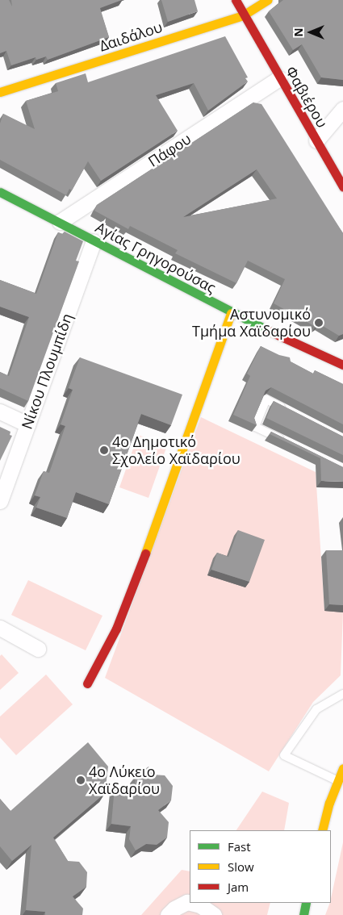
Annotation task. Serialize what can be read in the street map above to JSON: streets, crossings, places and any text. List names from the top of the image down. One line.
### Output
{"streets":{"main road":["Δαιδάλου","Φαβιέρου","Αγίας Γρηγορούσας"],"street":["Πάφου","Νίκου Πλουμπίδη"]},"crossings":[["Δαιδάλου","Φαβιέρου"],["Φαβιέρου","Πάφου"],["Πάφου","Αγίας Γρηγορούσας"],["Αγίας Γρηγορούσας","Νίκου Πλουμπίδη"]],"places":["Αστυνομικό Τμήμα Χαϊδαρίου","4ο Δημοτικό Σχολείο Χαϊδαρίου","4ο Λύκειο Χαϊδαρίου"],"legend":["Fast","Slow","Jam"],"north":"left"}
